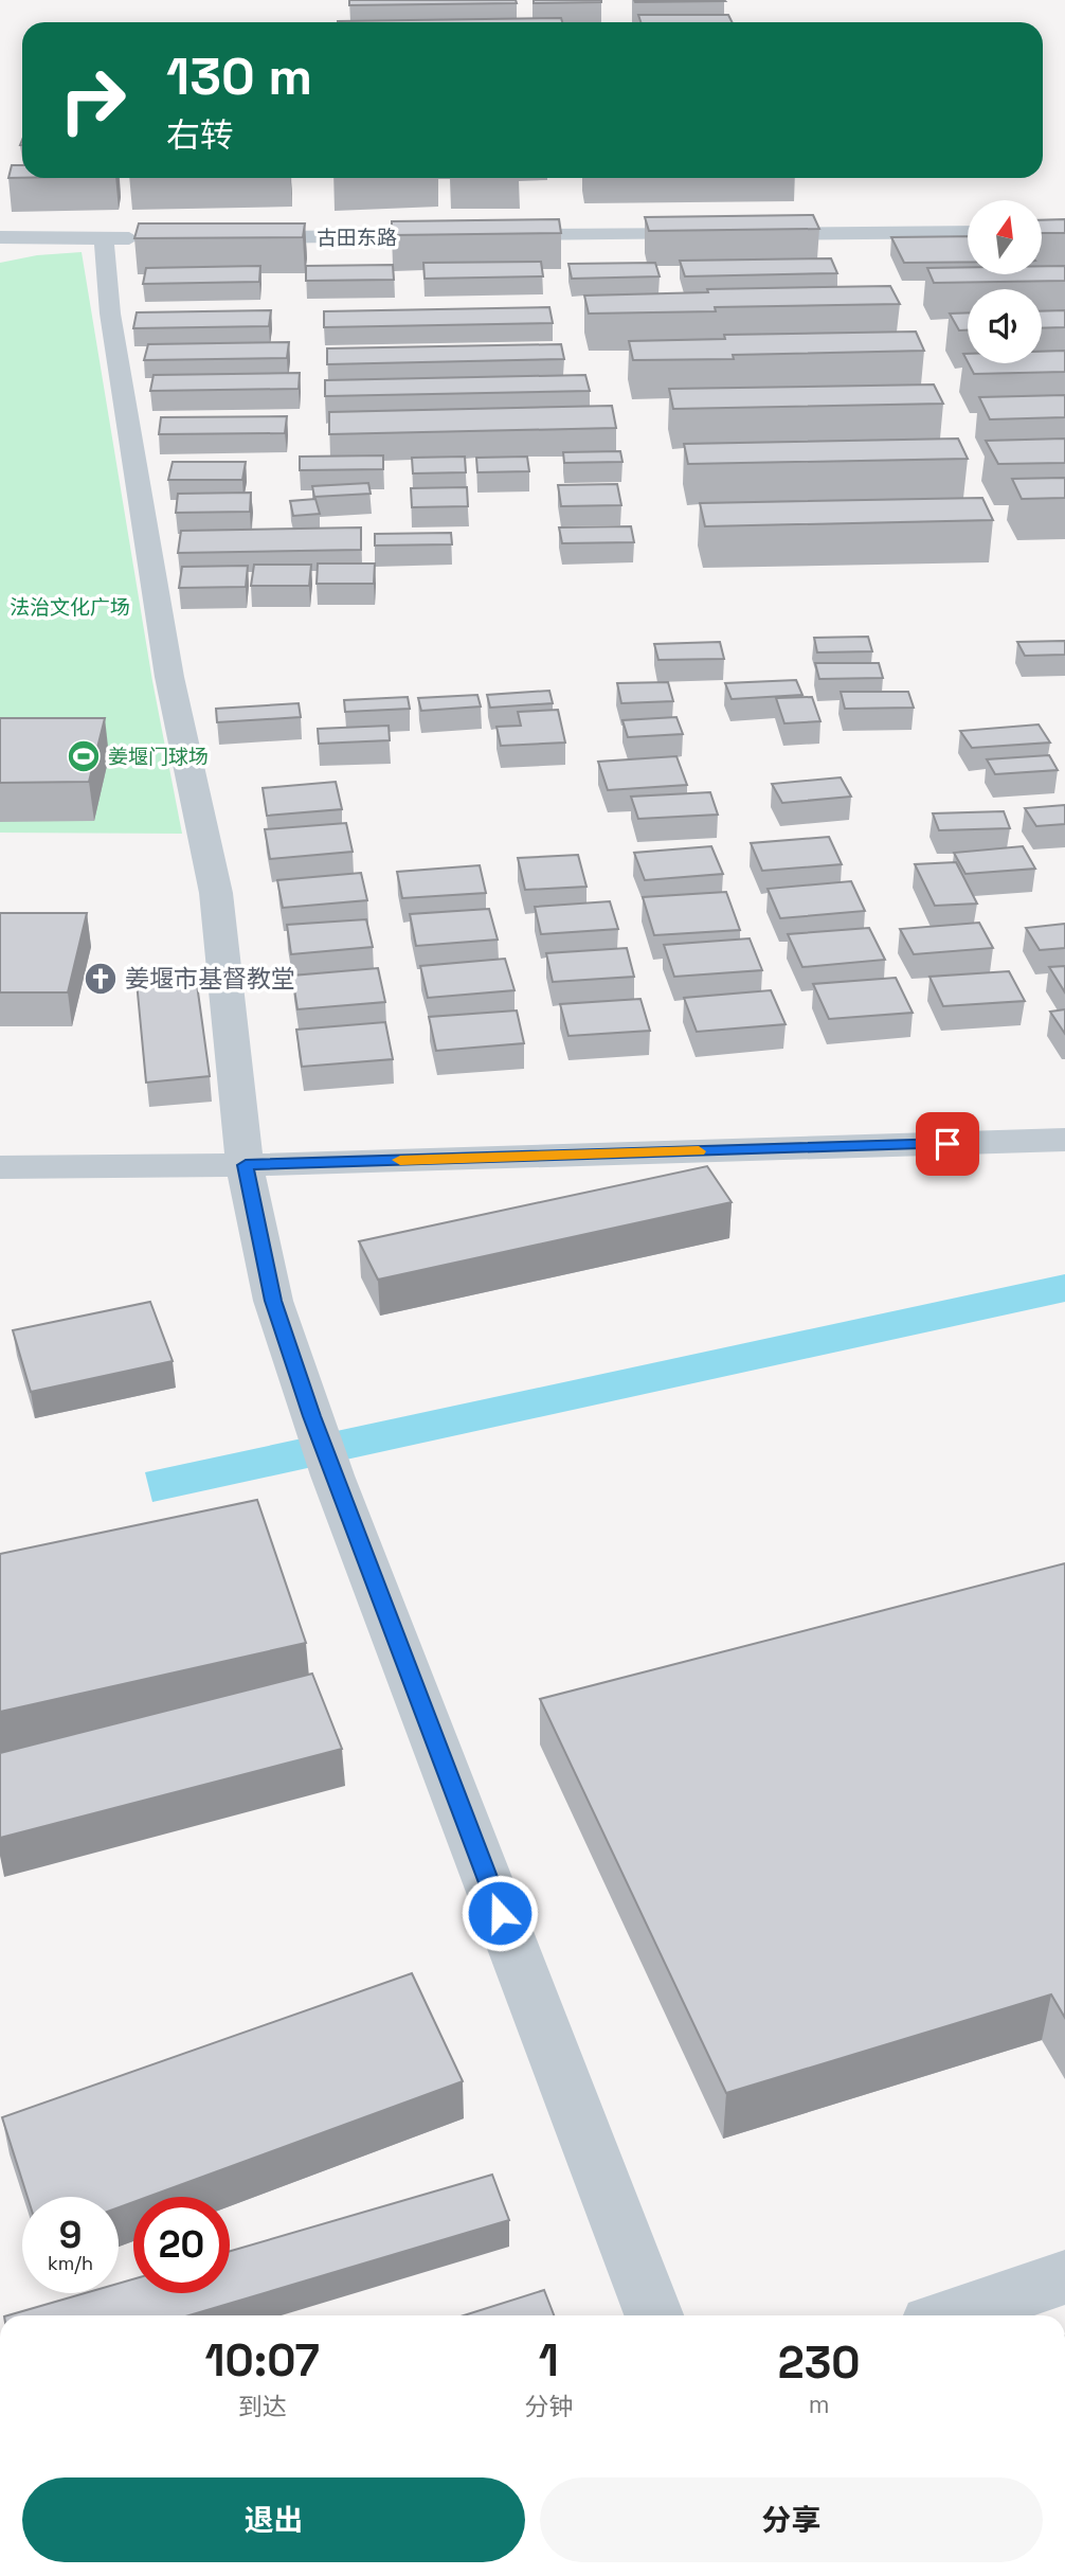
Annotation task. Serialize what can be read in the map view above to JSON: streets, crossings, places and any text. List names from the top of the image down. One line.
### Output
{"streets":{"street":["古田东路"]},"parks":["法治文化广场"],"places":{"sports":["姜堰门球场"],"church":["姜堰市基督教堂"]},"north":"top","page":{"turn":["130 m","右转"],"speed":"9 km/h","limit":"20","eta":["10:07","到达","1","分钟","230","m"],"buttons":["退出","分享"]}}
